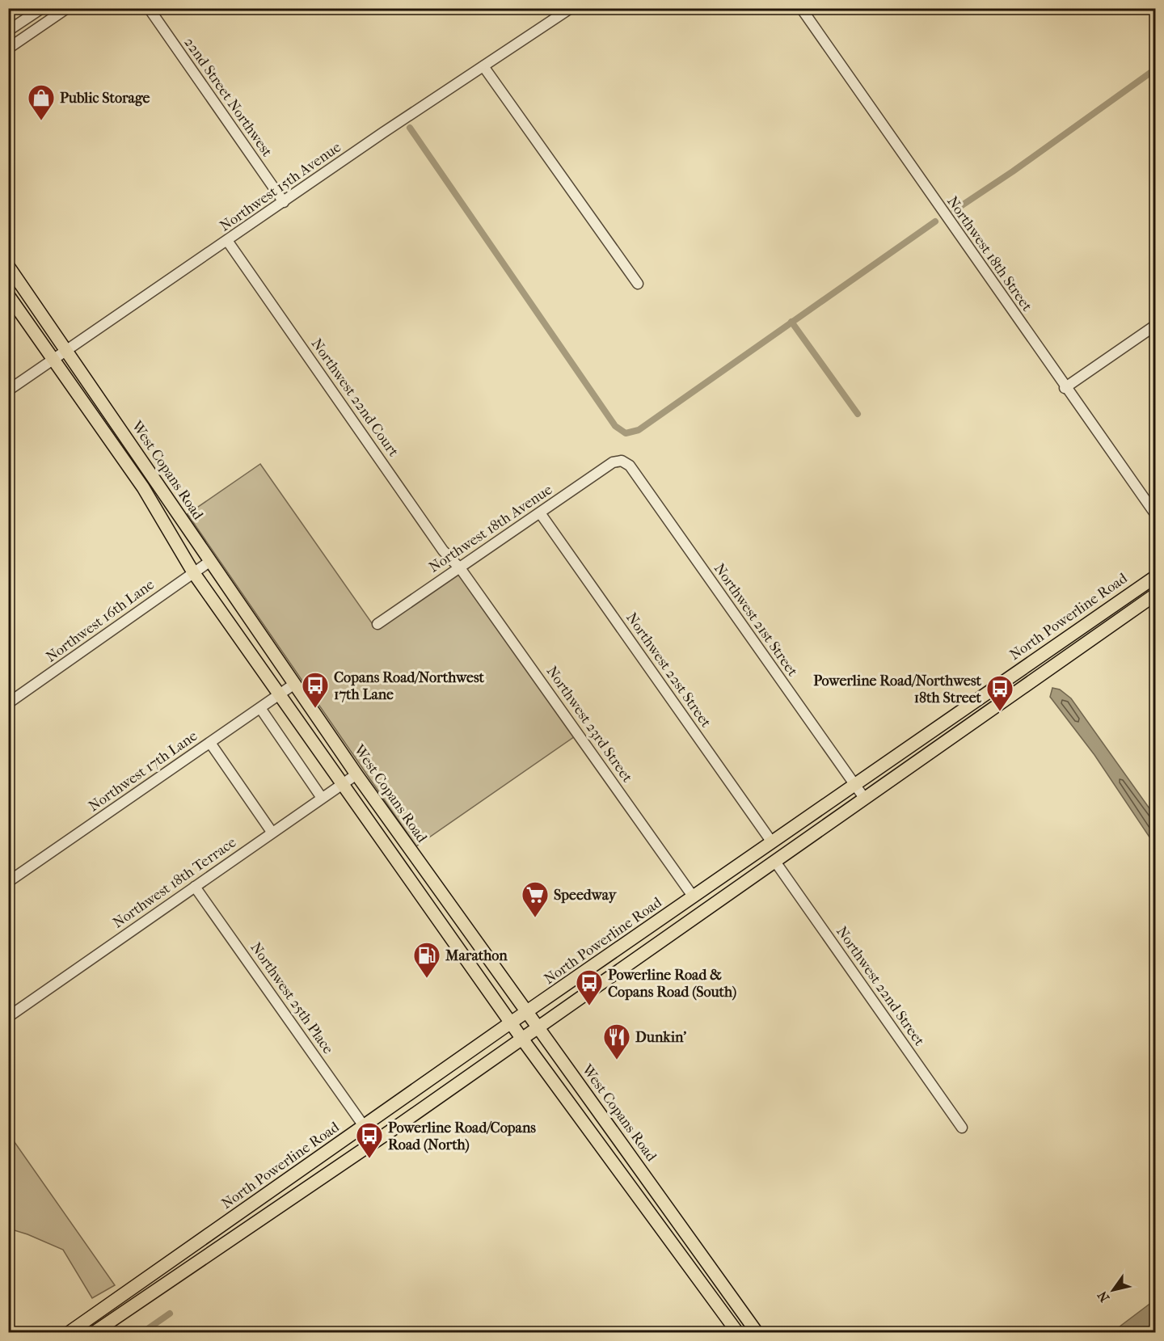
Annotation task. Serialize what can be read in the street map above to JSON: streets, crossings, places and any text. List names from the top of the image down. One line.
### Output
{"streets":{"main road":["West Copans Road","North Powerline Road"],"street":["22nd Street Northwest","Northwest 15th Avenue","Northwest 18th Street","Northwest 22nd Court","Northwest 18th Avenue","Northwest 21st Street","Northwest 16th Lane","Northwest 22st Street","Northwest 23rd Street","Northwest 17th Lane","Northwest 18th Terrace","Northwest 22nd Street","Northwest 25th Place"]},"crossings":[["22nd Street Northwest","Northwest 15th Avenue"],["Northwest 15th Avenue","Northwest 22nd Court"],["Northwest 15th Avenue","West Copans Road"],["Northwest 22nd Court","Northwest 18th Avenue"],["Northwest 22nd Court","Northwest 23rd Street"],["West Copans Road","North Powerline Road"],["West Copans Road","Northwest 16th Lane"],["West Copans Road","Northwest 17th Lane"],["West Copans Road","Northwest 18th Terrace"],["Northwest 18th Avenue","Northwest 21st Street"],["Northwest 18th Avenue","Northwest 22st Street"],["Northwest 18th Avenue","Northwest 23rd Street"],["North Powerline Road","Northwest 21st Street"],["North Powerline Road","Northwest 22st Street"],["North Powerline Road","Northwest 23rd Street"],["North Powerline Road","Northwest 25th Place"],["Northwest 18th Terrace","Northwest 25th Place"]],"places":{"shop":["Public Storage"],"bus stop":["Copans Road/Northwest 17th Lane","Powerline Road/Northwest 18th Street","Powerline Road & Copans Road (South)","Powerline Road/Copans Road (North)"],"supermarket":["Speedway"],"fuel station":["Marathon"],"restaurant":["Dunkin'"]},"north":"bottom left"}
